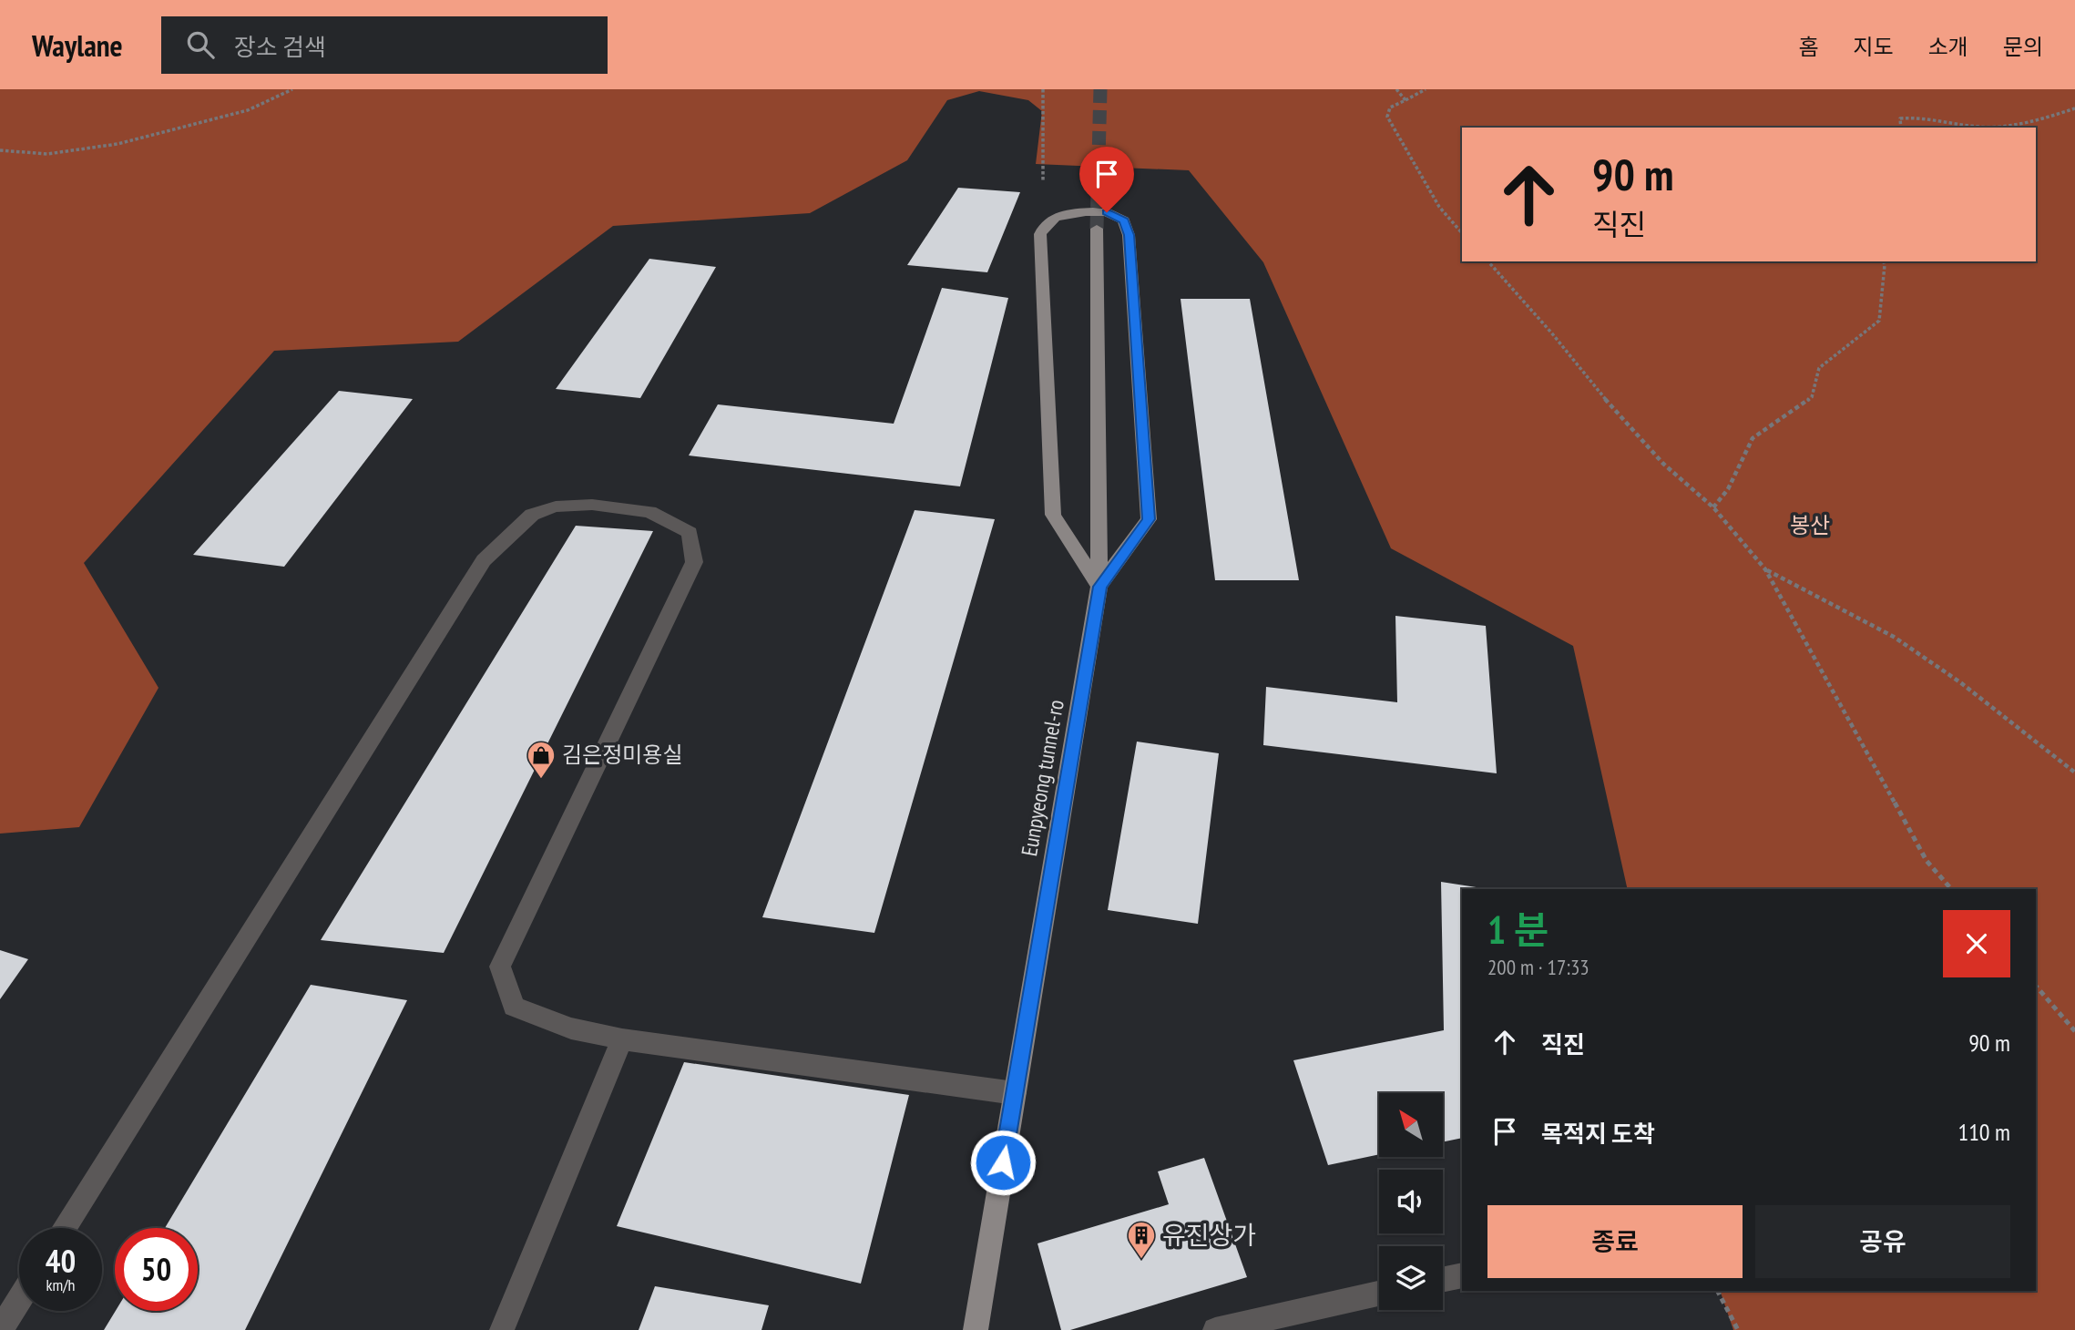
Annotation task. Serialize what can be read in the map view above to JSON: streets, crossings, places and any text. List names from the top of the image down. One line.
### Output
{"streets":{"main road":["Eunpyeong tunnel-ro"]},"parks":["봉산"],"places":{"shop":["김은정미용실"],"building":["유진상가"]},"north":"top left","page":{"header":"Waylane","search":"장소 검색","nav":["홈","지도","소개","문의"],"turn":["90 m","직진"],"heading":["1 분","200 m · 17:33"],"list":[{"name":"직진","value":"90 m"},{"name":"목적지 도착","value":"110 m"}],"buttons":["종료","공유"],"speed":"40 km/h","limit":"50"}}
